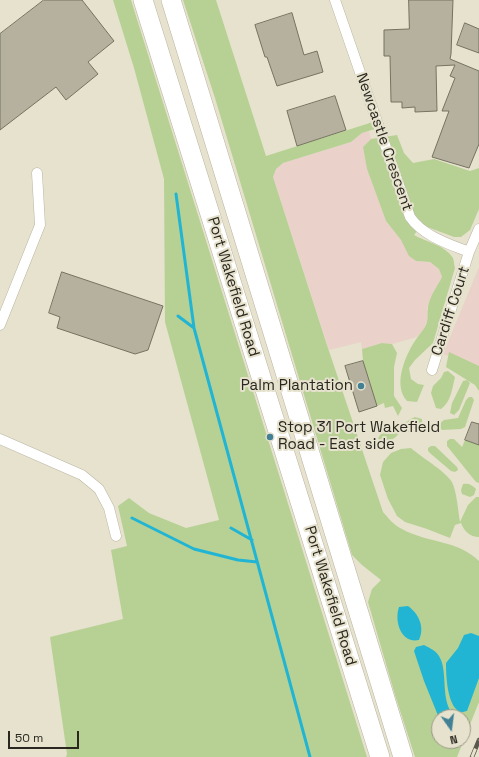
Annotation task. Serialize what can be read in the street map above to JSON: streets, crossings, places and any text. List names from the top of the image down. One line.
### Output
{"streets":{"highway":["Port Wakefield Road"],"street":["Newcastle Crescent","Cardiff Court"]},"crossings":[["Newcastle Crescent","Cardiff Court"]],"places":["Palm Plantation","Stop 31 Port Wakefield Road - East side"],"scale_bar":"50 m","north":"bottom"}
